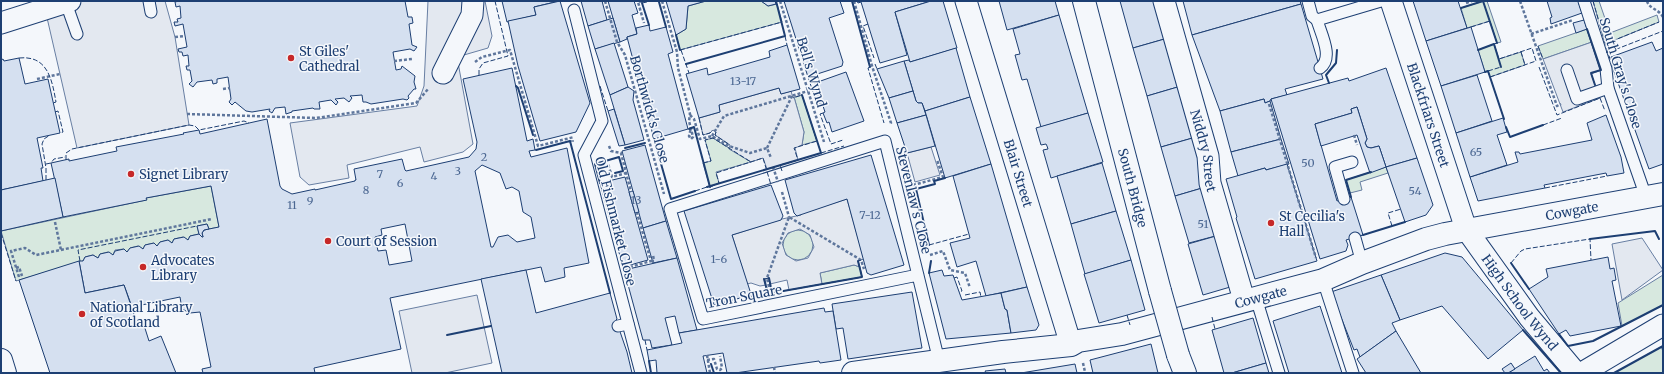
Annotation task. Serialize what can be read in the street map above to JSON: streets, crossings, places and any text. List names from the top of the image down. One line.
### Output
{"streets":{"street":["Blackfriars Street","Niddry Street","Blair Street","South Bridge","Cowgate","High School Wynd"],"lane":["South Gray's Close","Stevenlaw's Close","Old Fishmarket Close","Tron Square"],"path":["Bell's Wynd","Borthwick's Close"]},"crossings":[["South Gray's Close","Cowgate"],["Blackfriars Street","Cowgate"],["Blackfriars Street","High School Wynd"],["Niddry Street","Cowgate"],["Blair Street","Cowgate"],["Stevenlaw's Close","Cowgate"],["Stevenlaw's Close","Tron Square"],["Cowgate","High School Wynd"]],"places":["St Giles' Cathedral","Signet Library","St Cecilia's Hall","Court of Session","Advocates Library","National Library of Scotland"],"house_numbers":["13-17","65","2","50","3","7","4","6","8","54","13","9","11","7-12","51","1-6"]}
